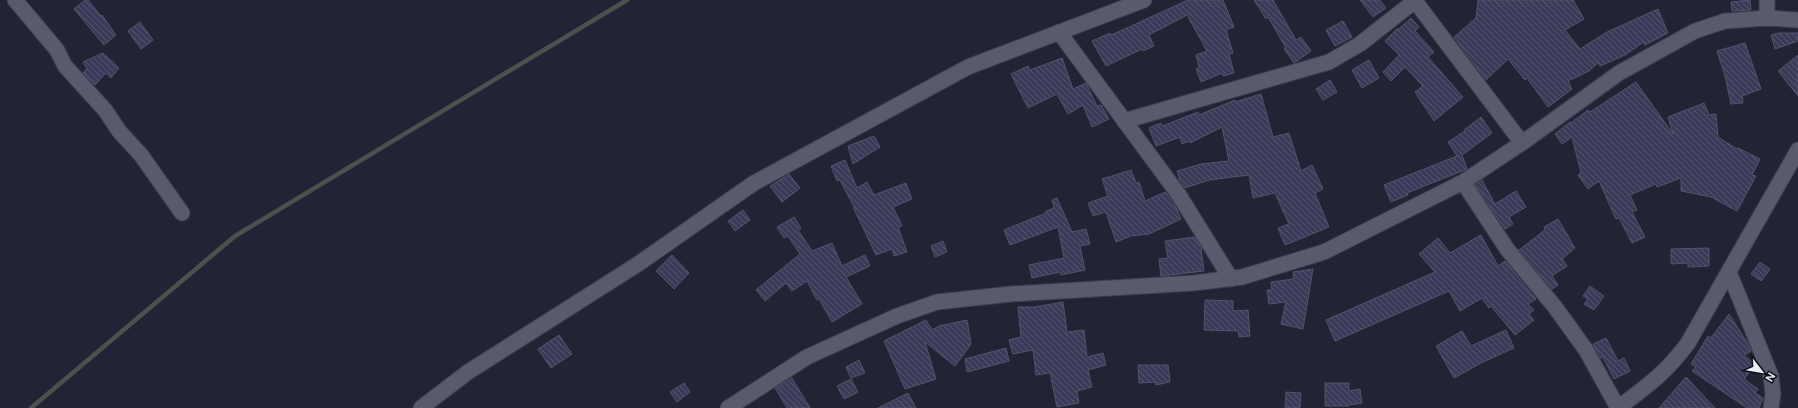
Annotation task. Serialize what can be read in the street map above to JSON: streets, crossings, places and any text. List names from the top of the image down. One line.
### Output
{"north":"bottom right"}
